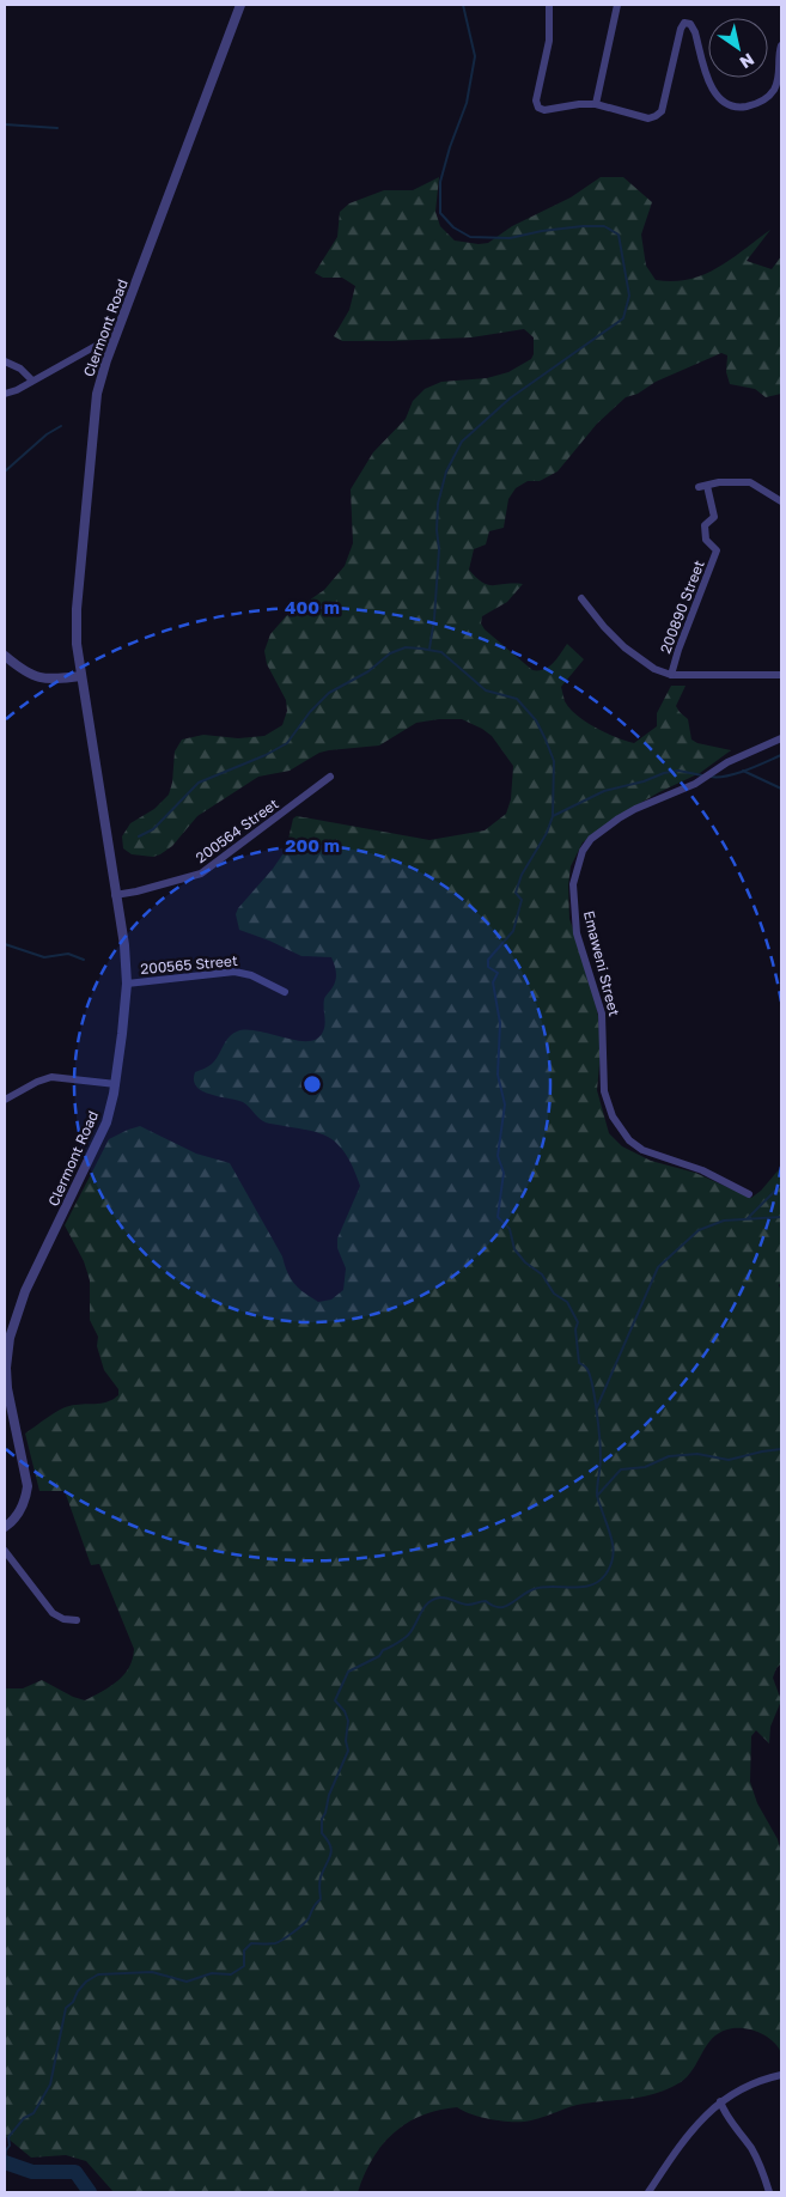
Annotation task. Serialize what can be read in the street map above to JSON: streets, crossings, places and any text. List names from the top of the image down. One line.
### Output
{"streets":{"street":["Clermont Road","200890 Street","200564 Street","Emaweni Street","200565 Street"]},"crossings":[["Clermont Road","200564 Street"],["Clermont Road","200565 Street"]],"north":"bottom right","rings":["400 m","200 m"]}
